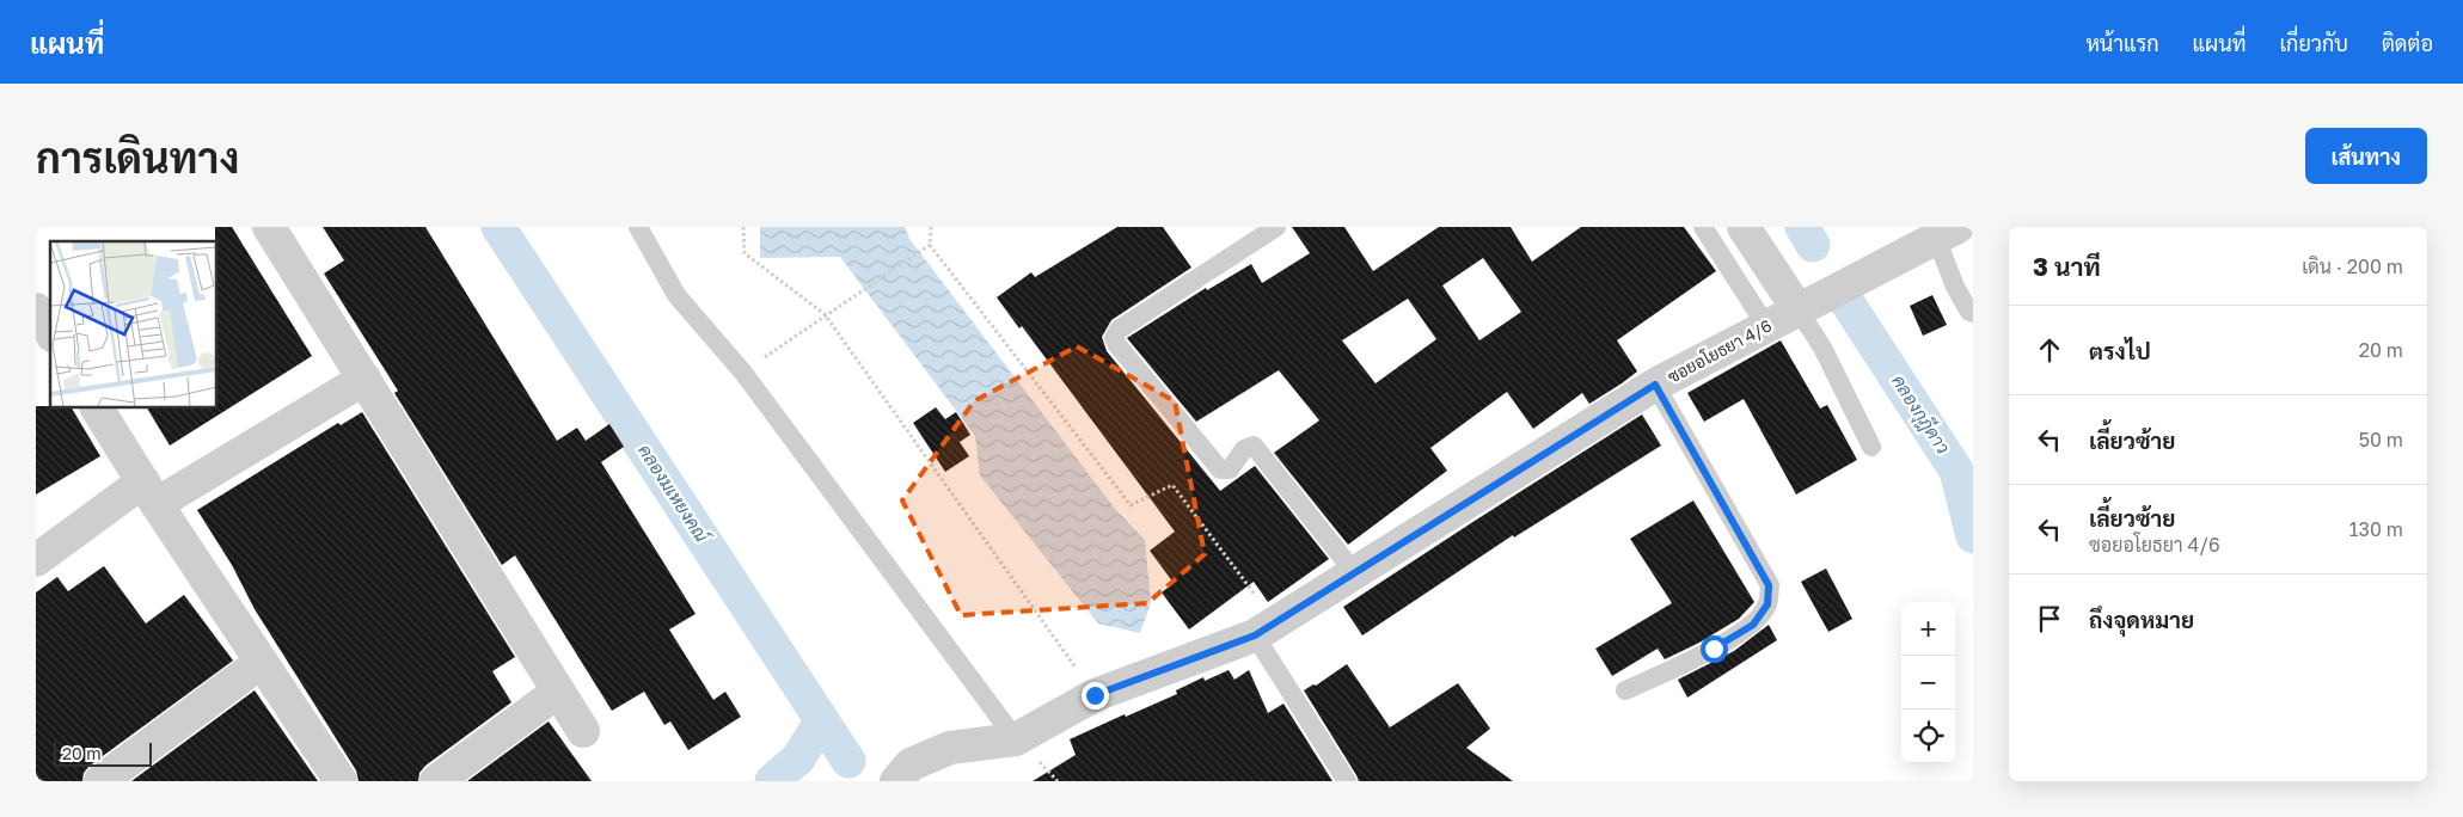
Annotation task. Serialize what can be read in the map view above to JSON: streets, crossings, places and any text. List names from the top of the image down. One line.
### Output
{"streets":{"street":["ซอยอโยธยา 4/6"]},"water":["คลองกุฎีดาว","คลองมเหยงคณ์"],"scale_bar":"20 m","page":{"header":"แผนที่","nav":["หน้าแรก","แผนที่","เกี่ยวกับ","ติดต่อ"],"buttons":"เส้นทาง","title":"การเดินทาง","heading":["3 นาที","เดิน · 200 m"],"list":[["ตรงไป","20 m"],["เลี้ยวซ้าย","50 m"],["เลี้ยวซ้าย","ซอยอโยธยา 4/6","130 m"],"ถึงจุดหมาย"],"map_buttons":["+","−"],"scale":"20 m"}}
